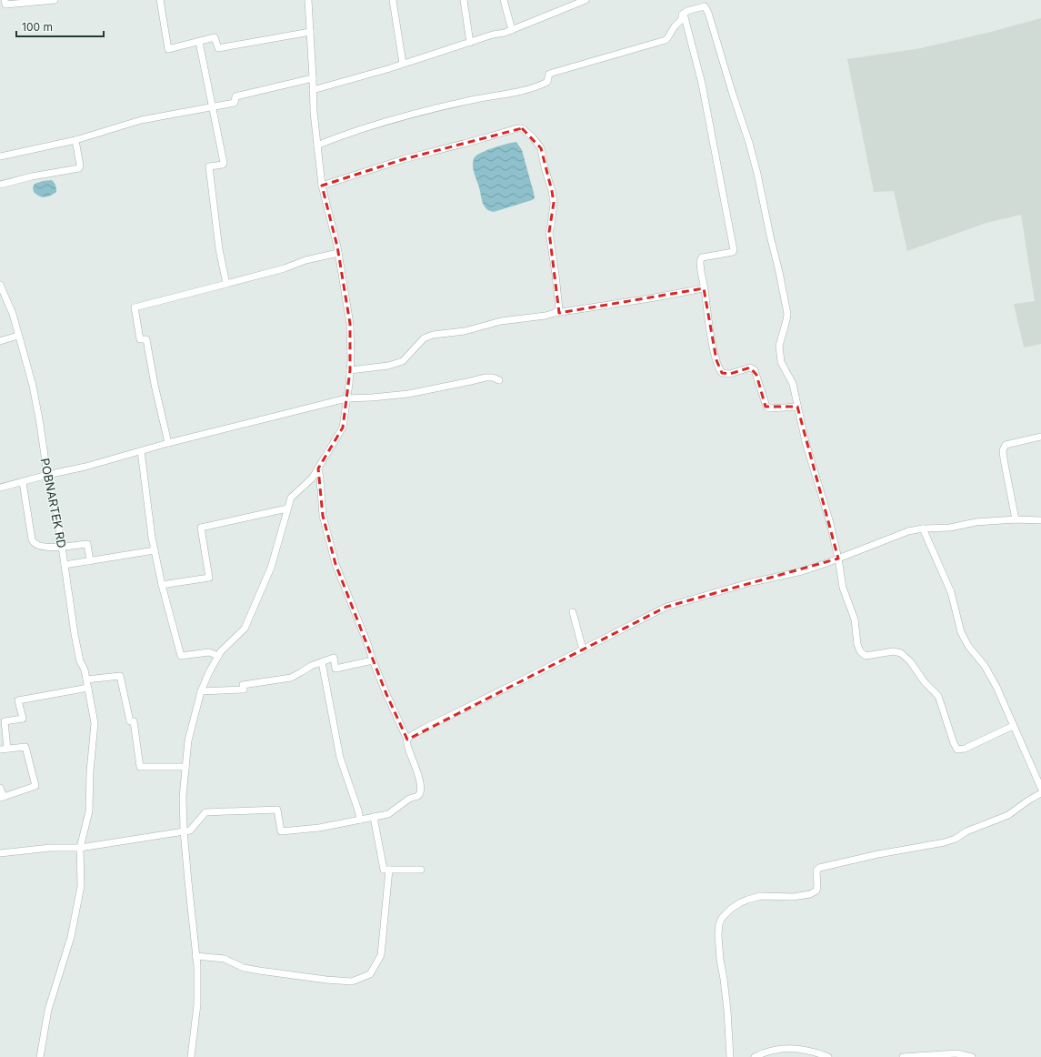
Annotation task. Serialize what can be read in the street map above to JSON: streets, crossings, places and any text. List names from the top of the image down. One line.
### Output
{"streets":{"street":["POBNARTEK RD"]},"scale_bar":"100 m"}
